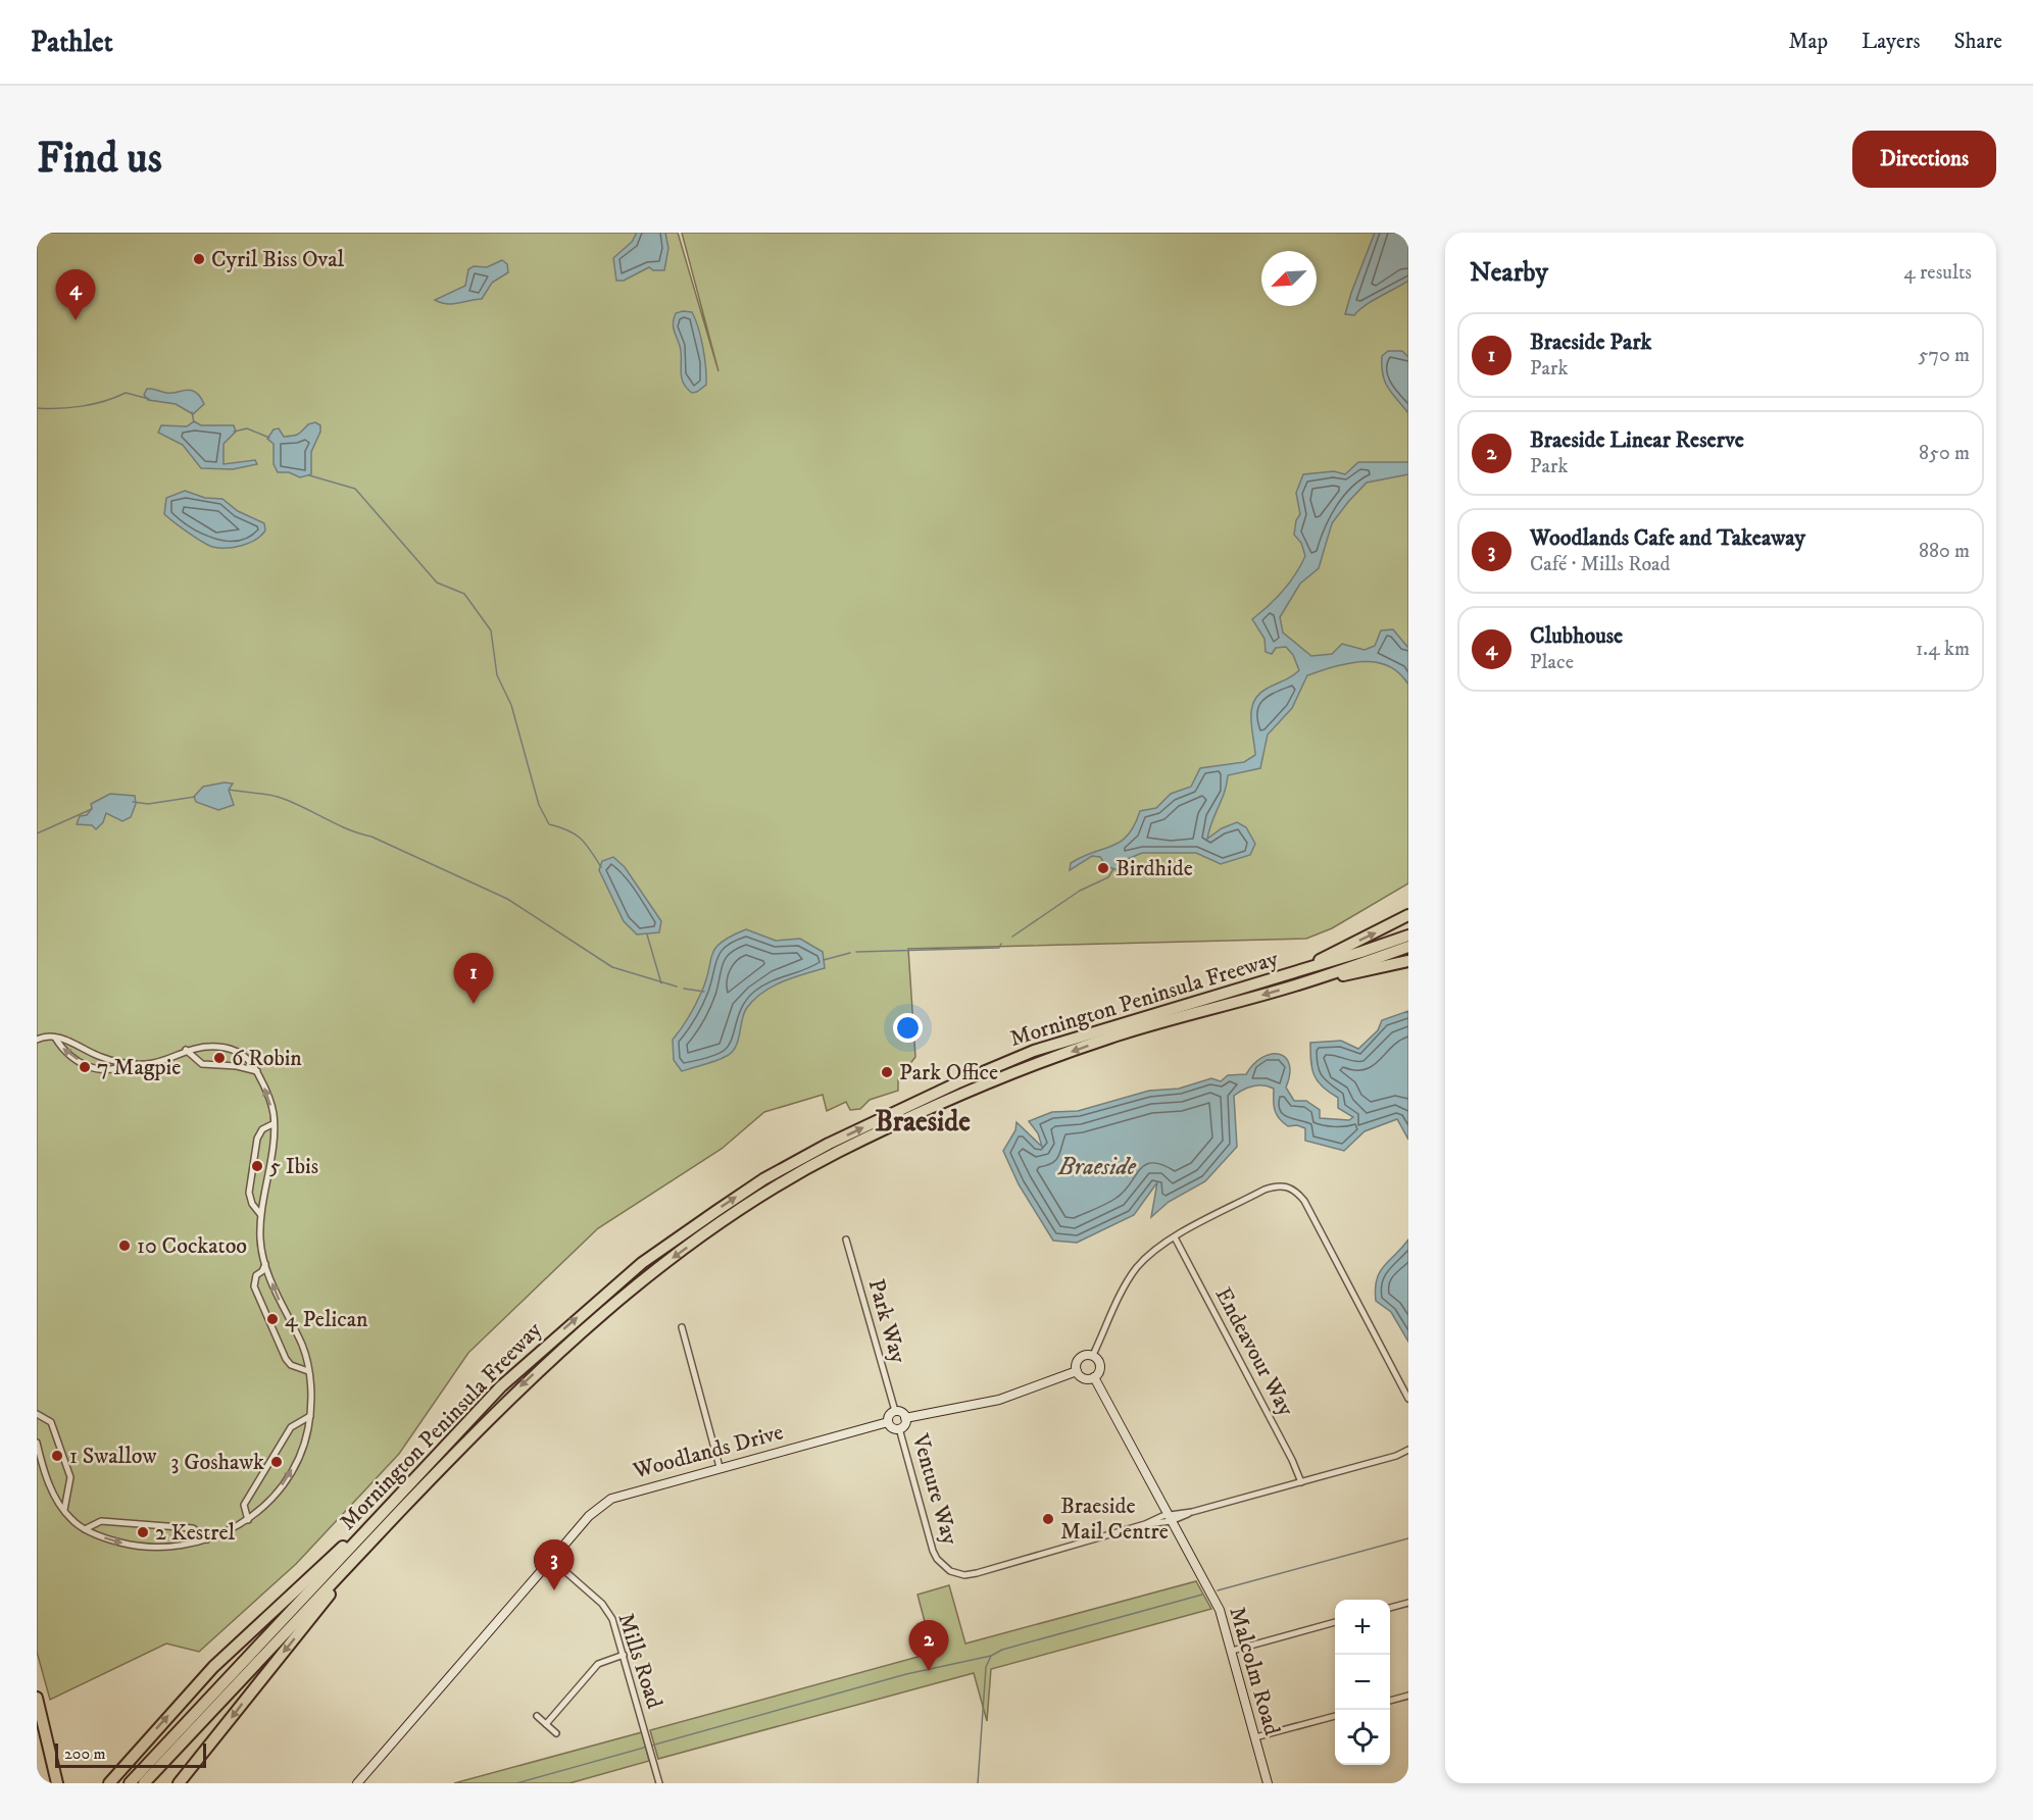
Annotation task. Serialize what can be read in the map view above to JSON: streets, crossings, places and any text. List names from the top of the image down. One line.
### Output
{"streets":{"highway":["Mornington Peninsula Freeway"],"street":["Park Way","Endeavour Way","Woodlands Drive","Venture Way","Mills Road","Malcolm Road"]},"crossings":[["Park Way","Woodlands Drive"],["Park Way","Venture Way"],["Endeavour Way","Venture Way"],["Woodlands Drive","Venture Way"],["Woodlands Drive","Mills Road"],["Venture Way","Malcolm Road"]],"districts":["Braeside"],"water":["Braeside"],"places":["Cyril Biss Oval","Birdhide","6 Robin","7 Magpie","Park Office","5 Ibis","10 Cockatoo","4 Pelican","1 Swallow","3 Goshawk","Braeside Mail Centre","2 Kestrel"],"scale_bar":"200 m","north":"bottom left","page":{"header":"Pathlet","nav":["Map","Layers","Share"],"buttons":"Directions","title":"Find us","heading":["Nearby","4 results"],"pins":["4","1","3","2"],"list":[{"mark":"1","name":"Braeside Park","note":"Park","value":"570 m"},{"mark":"2","name":"Braeside Linear Reserve","note":"Park","value":"850 m"},{"mark":"3","name":"Woodlands Cafe and Takeaway","note":"Café · Mills Road","value":"880 m"},{"mark":"4","name":"Clubhouse","note":"Place","value":"1.4 km"}],"map_buttons":["+","−"],"scale":"200 m"}}
